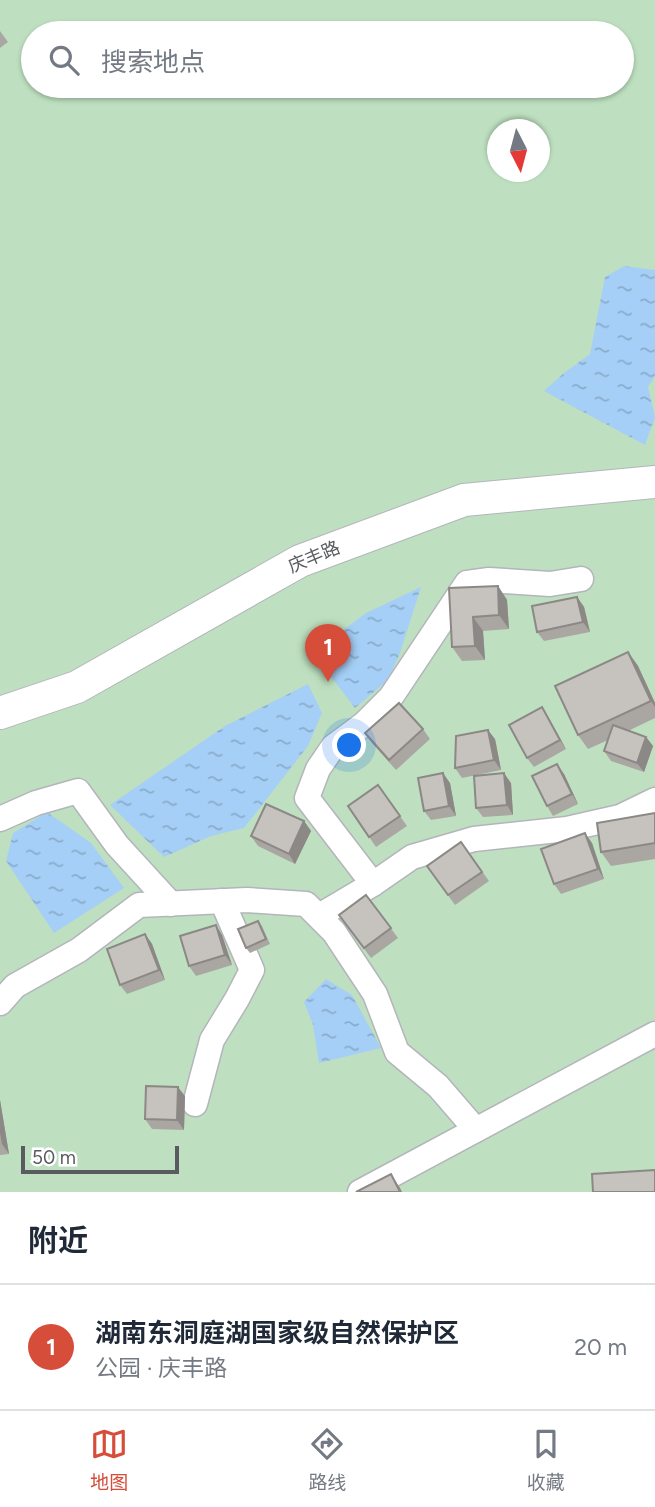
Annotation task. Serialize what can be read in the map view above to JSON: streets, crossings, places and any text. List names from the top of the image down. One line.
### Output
{"streets":{"street":["庆丰路"]},"scale_bar":"50 m","north":"bottom","page":{"search":"搜索地点","pins":"1","scale":"50 m","heading":"附近","list":[{"mark":"1","name":"湖南东洞庭湖国家级自然保护区","note":"公园 · 庆丰路","value":"20 m"}],"nav":["地图","路线","收藏"]}}
